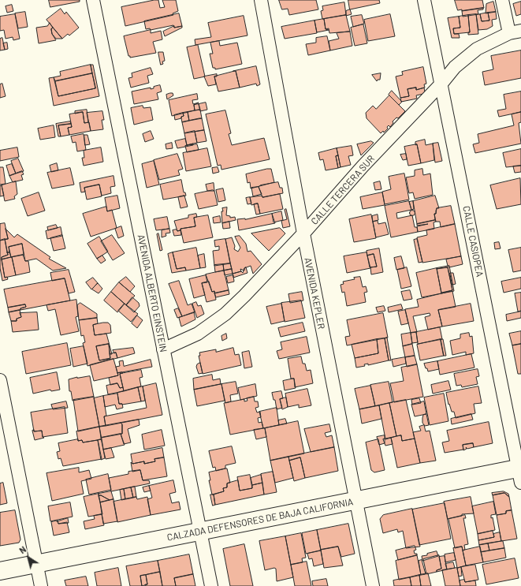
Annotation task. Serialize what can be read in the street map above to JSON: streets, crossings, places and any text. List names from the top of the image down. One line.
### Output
{"streets":{"main road":["CALZADA DEFENSORES DE BAJA CALIFORNIA"],"street":["CALLE TERCERA SUR","CALLE CASIOPEA","AVENIDA ALBERTO EINSTEIN","AVENIDA KEPLER"]},"crossings":[["CALLE TERCERA SUR","CALLE CASIOPEA"],["CALLE TERCERA SUR","AVENIDA ALBERTO EINSTEIN"],["CALLE TERCERA SUR","AVENIDA KEPLER"],["CALLE CASIOPEA","CALZADA DEFENSORES DE BAJA CALIFORNIA"],["AVENIDA ALBERTO EINSTEIN","CALZADA DEFENSORES DE BAJA CALIFORNIA"],["AVENIDA KEPLER","CALZADA DEFENSORES DE BAJA CALIFORNIA"]],"north":"top left"}
